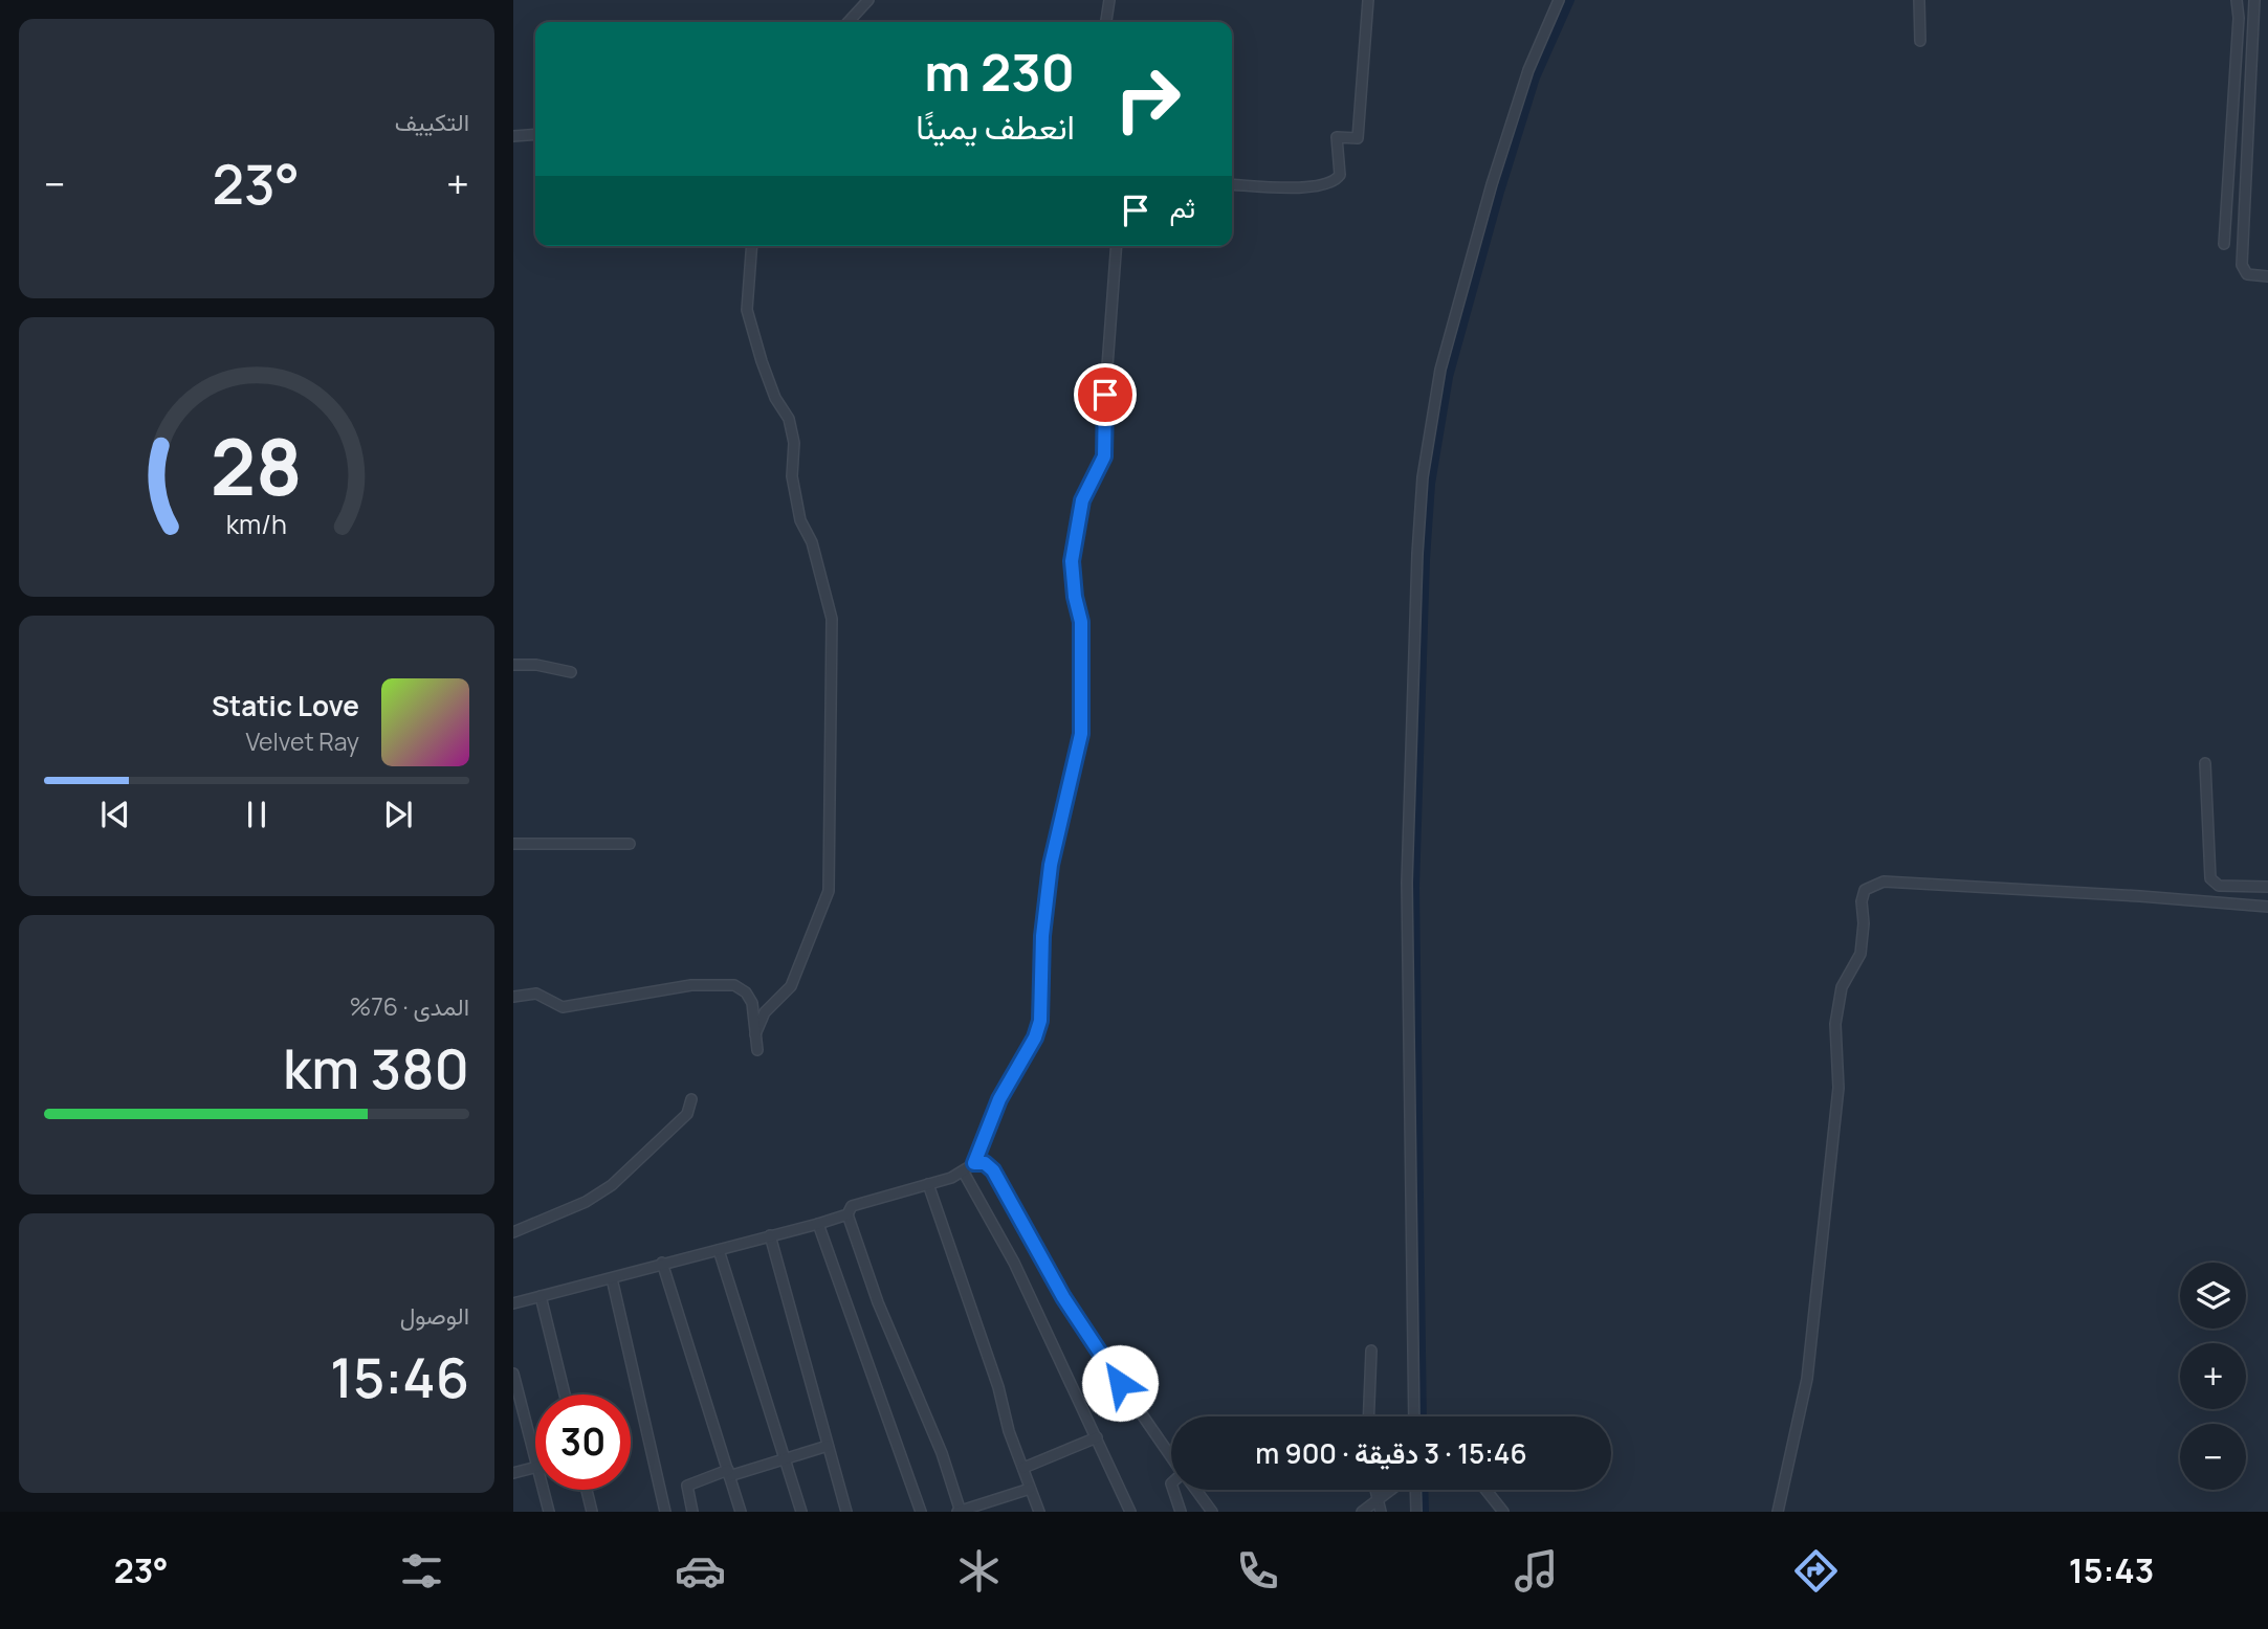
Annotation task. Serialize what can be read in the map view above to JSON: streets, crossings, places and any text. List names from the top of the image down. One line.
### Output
{"page":{"tile":["التكييف",["المدى · 76%","380 km"],["الوصول","15:46"]],"turn":["230 m","انعطف يمينًا"],"heat":["−","23°","+"],"then":"ثم","song":["Static Love","Velvet Ray"],"map_buttons":["+","−"],"limit":"30","trip":"15:46 · 3 دقيقة · 900 m","tabs":["15:43","23°"],"gauge":["28","km/h"]}}
